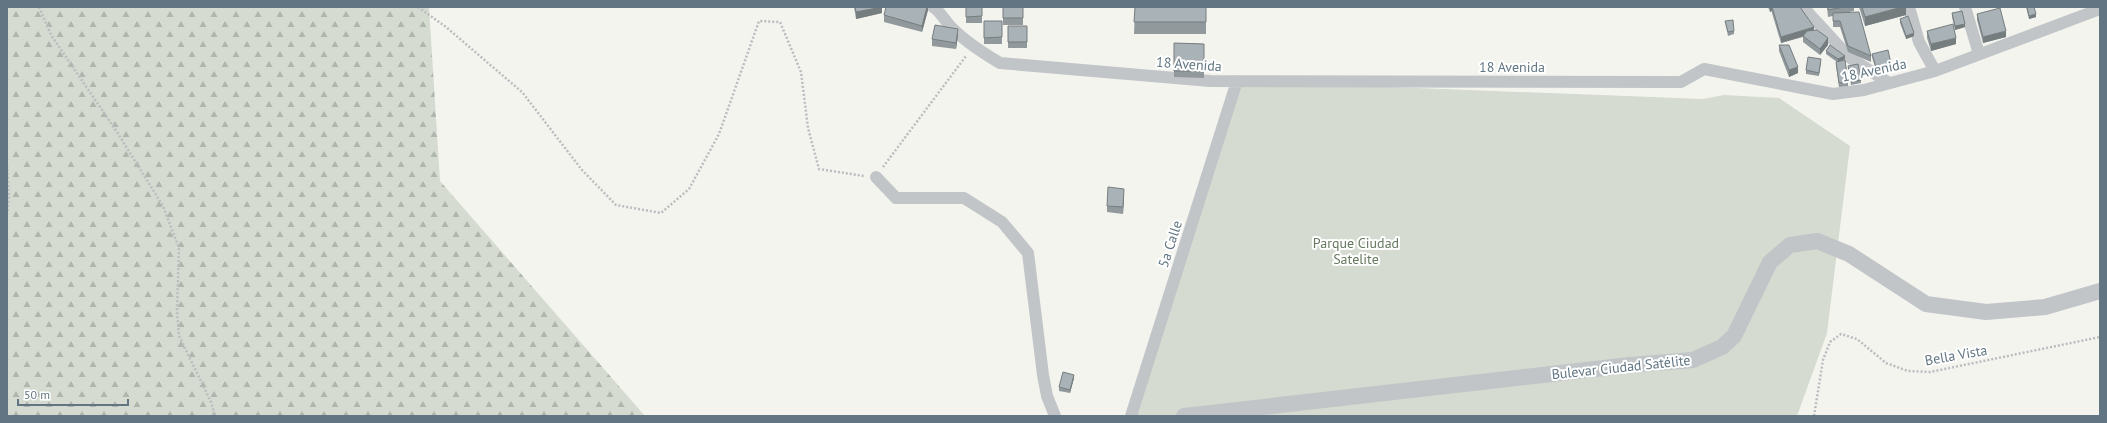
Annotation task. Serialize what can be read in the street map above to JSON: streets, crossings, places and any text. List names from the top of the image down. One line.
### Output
{"streets":{"street":["18 Avenida","5a Calle","Bulevar Ciudad Satélite"],"path":["Bella Vista"]},"crossings":[["18 Avenida","5a Calle"]],"parks":["Parque Ciudad Satelite"],"scale_bar":"50 m"}
